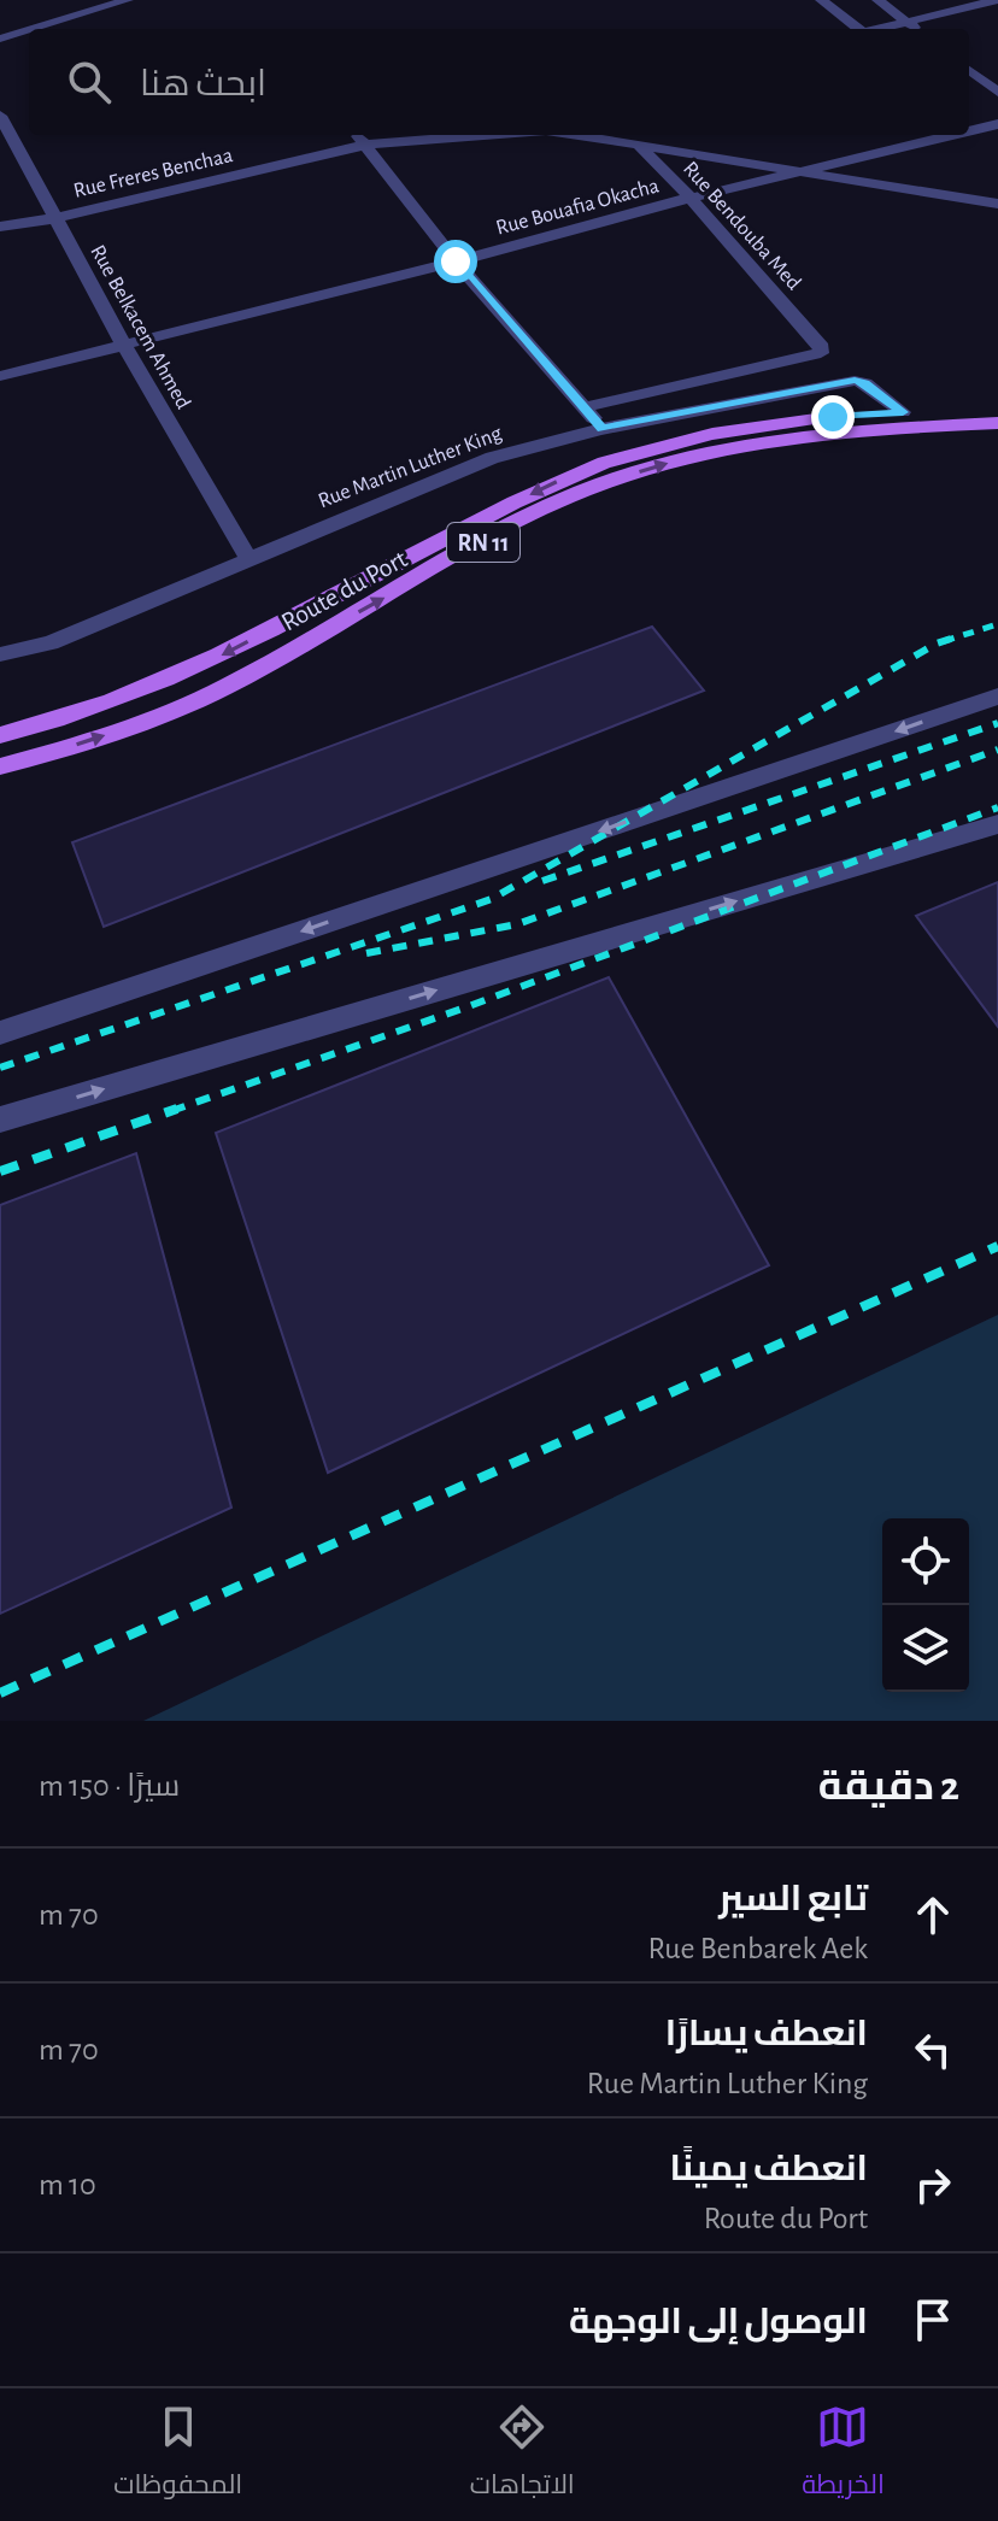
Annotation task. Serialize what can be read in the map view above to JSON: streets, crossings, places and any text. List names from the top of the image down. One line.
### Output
{"streets":{"main road":["RN 11","Route du Port"],"street":["Rue Freres Benchaa","Rue Bouafia Okacha","Rue Bendouba Med","Rue Belkacem Ahmed","Rue Martin Luther King"]},"crossings":[["Rue Freres Benchaa","Rue Belkacem Ahmed"],["Rue Bouafia Okacha","Rue Bendouba Med"],["Rue Bouafia Okacha","Rue Belkacem Ahmed"],["Rue Belkacem Ahmed","Rue Martin Luther King"],["Rue Martin Luther King","Route du Port"]],"page":{"search":"ابحث هنا","heading":["2 دقيقة","سيرًا · 150 m"],"list":[["تابع السير","Rue Benbarek Aek","70 m"],["انعطف يسارًا","Rue Martin Luther King","70 m"],["انعطف يمينًا","Route du Port","10 m"],"الوصول إلى الوجهة"],"nav":["الخريطة","الاتجاهات","المحفوظات"]}}
